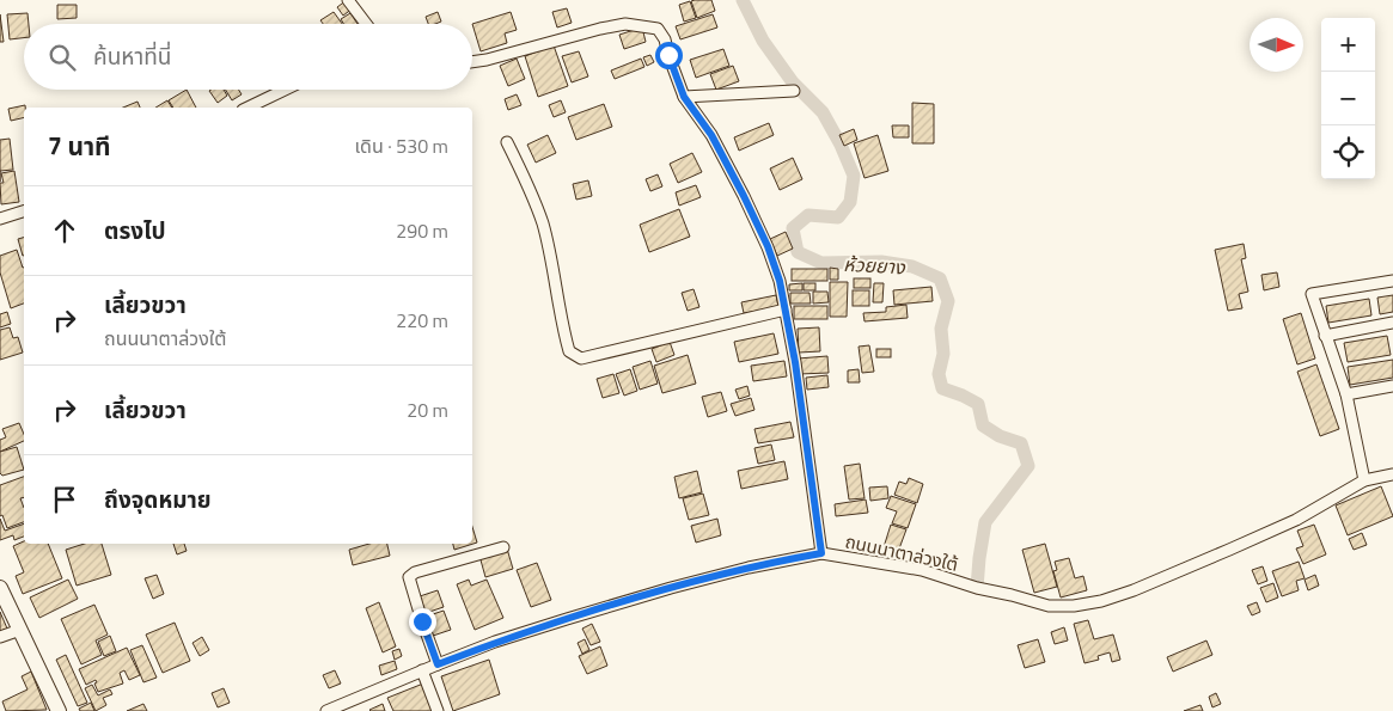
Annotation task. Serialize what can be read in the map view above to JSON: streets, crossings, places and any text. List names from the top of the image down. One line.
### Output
{"streets":{"street":["ถนนนาตาล่วงใต้"]},"water":["ห้วยยาง"],"north":"right","page":{"map_buttons":["+","−"],"search":"ค้นหาที่นี่","heading":["7 นาที","เดิน · 530 m"],"list":[["ตรงไป","290 m"],["เลี้ยวขวา","ถนนนาตาล่วงใต้","220 m"],["เลี้ยวขวา","20 m"],"ถึงจุดหมาย"]}}
